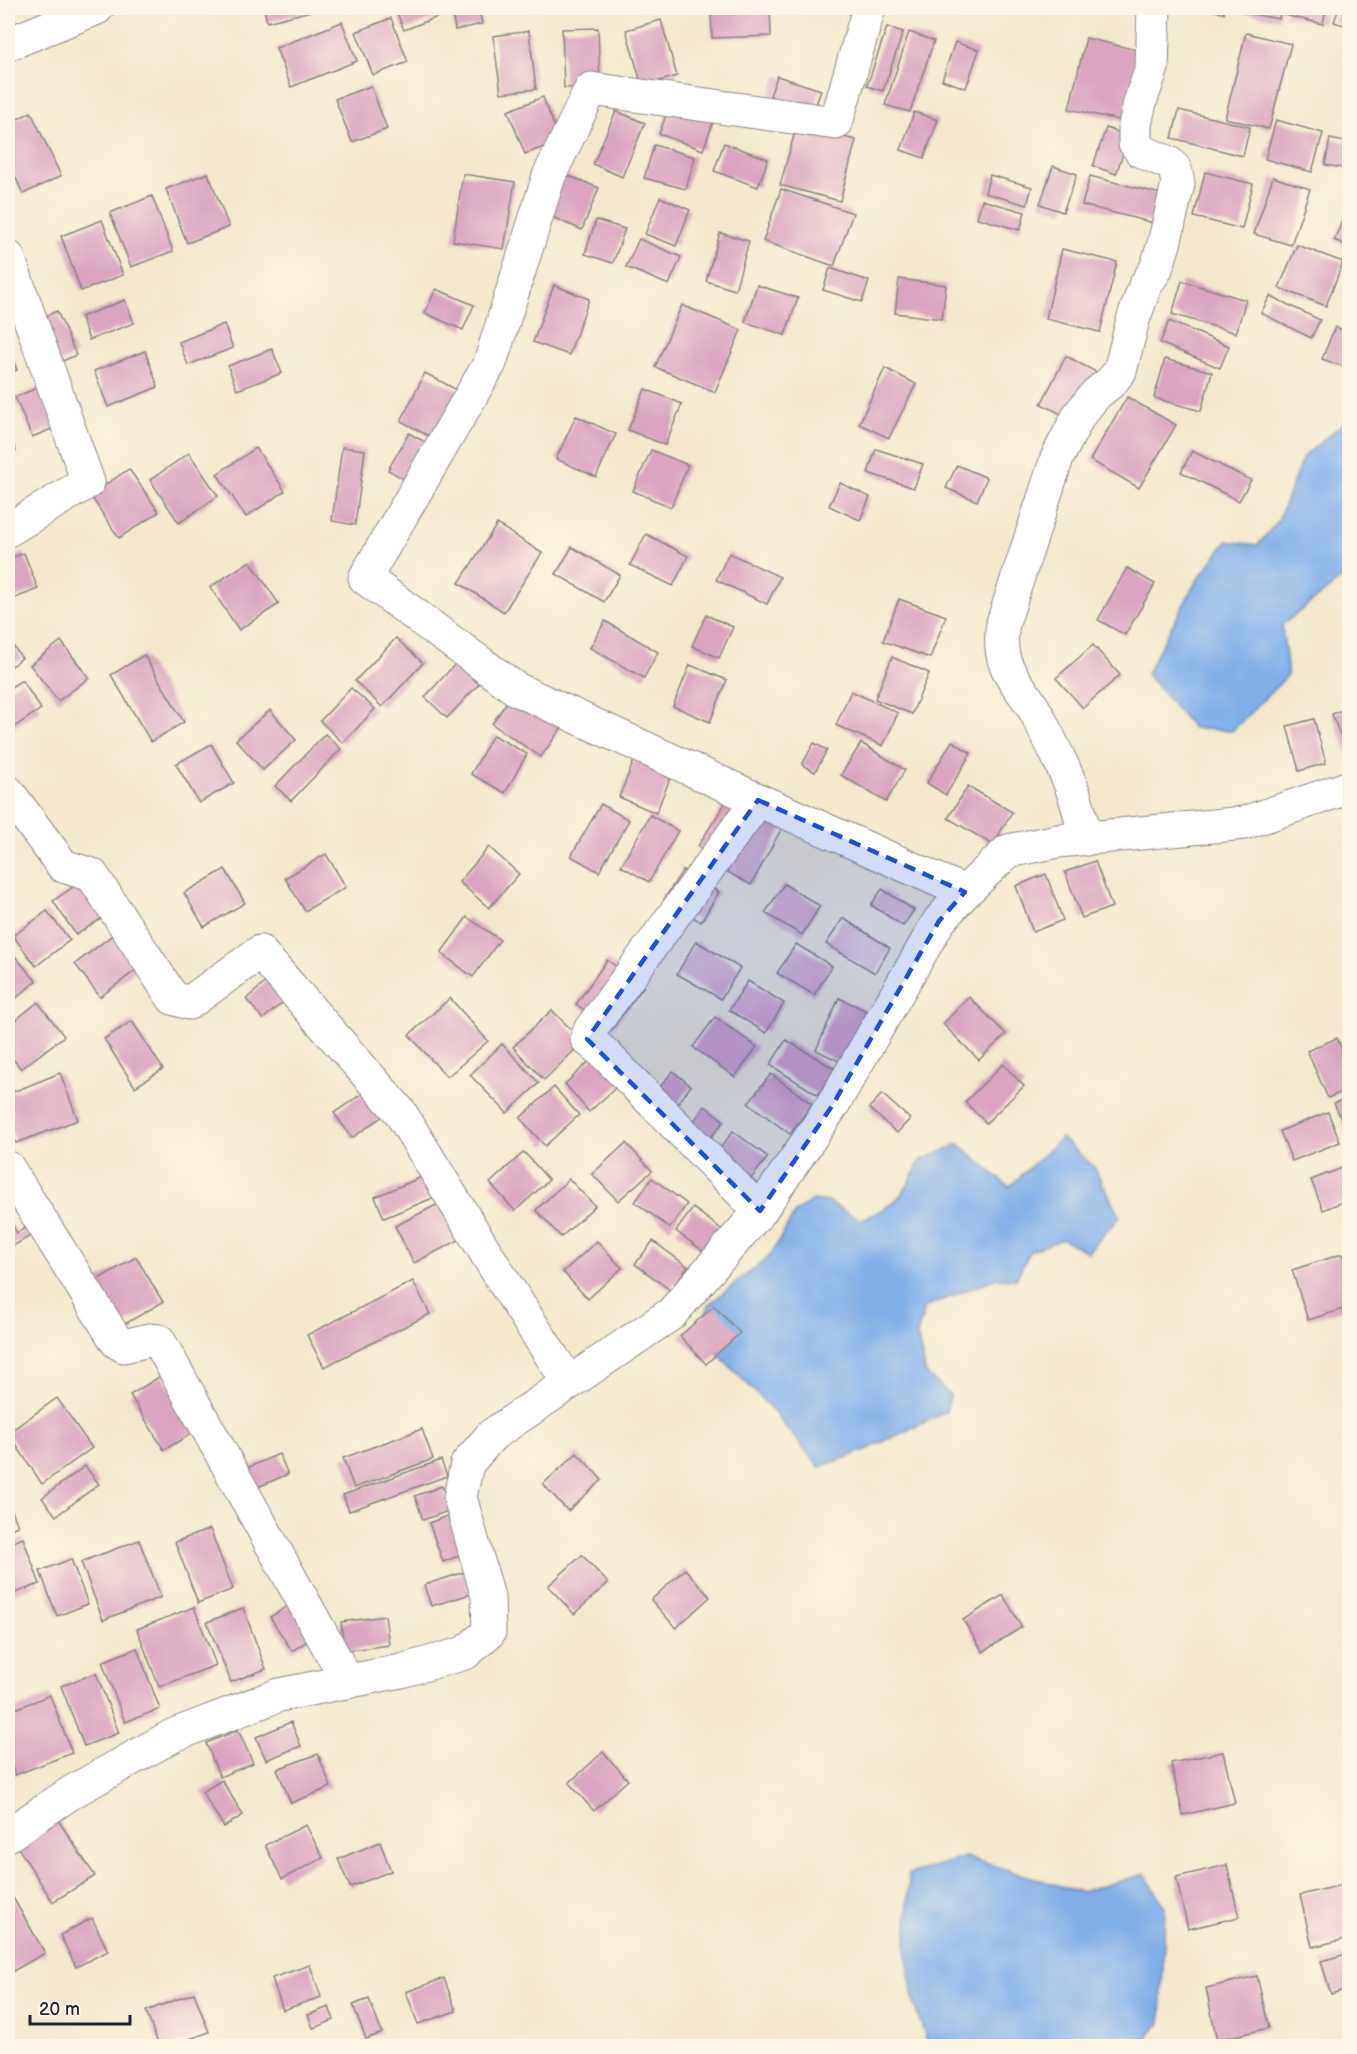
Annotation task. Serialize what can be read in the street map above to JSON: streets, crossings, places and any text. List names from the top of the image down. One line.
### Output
{"scale_bar":"20 m"}
